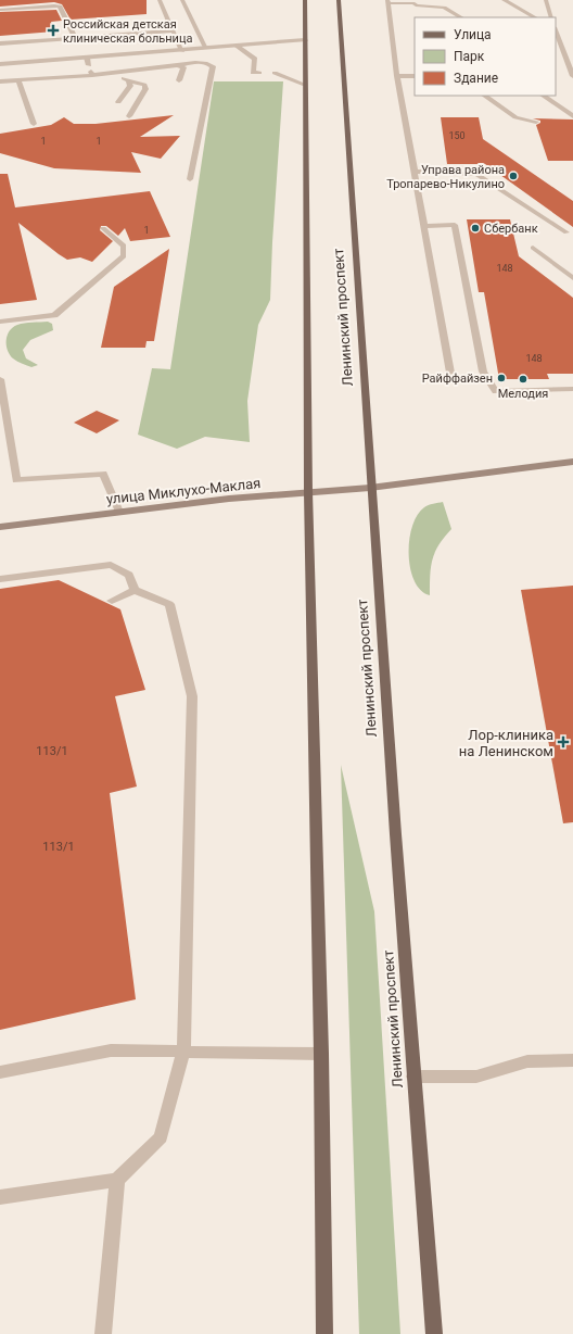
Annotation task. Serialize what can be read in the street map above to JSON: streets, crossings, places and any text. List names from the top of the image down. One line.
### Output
{"streets":{"main road":["Ленинский проспект","улица Миклухо-Маклая"]},"crossings":[["Ленинский проспект","улица Миклухо-Маклая"]],"places":{"health":["Российская детская клиническая больница","Лор-клиника на Ленинском"],"other":["Управа района Тропарево-Никулино","Сбербанк","Райффайзен","Мелодия"]},"house_numbers":["150","1","1","1","148","148","113/1","113/1"],"legend":["Улица","Парк","Здание"]}
